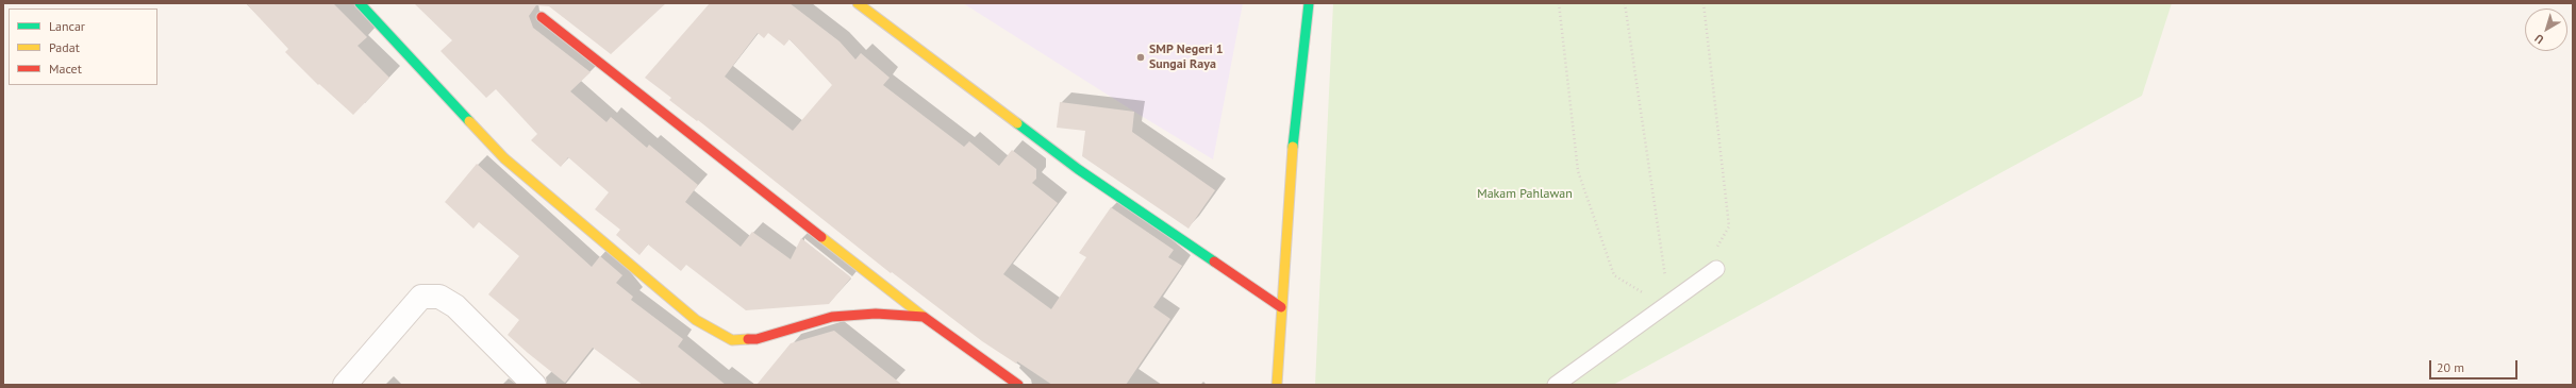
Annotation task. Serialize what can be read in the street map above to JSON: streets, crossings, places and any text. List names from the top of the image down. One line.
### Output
{"parks":["Makam Pahlawan"],"places":["SMP Negeri 1 Sungai Raya"],"legend":["Lancar","Padat","Macet"],"scale_bar":"20 m","north":"bottom left"}
